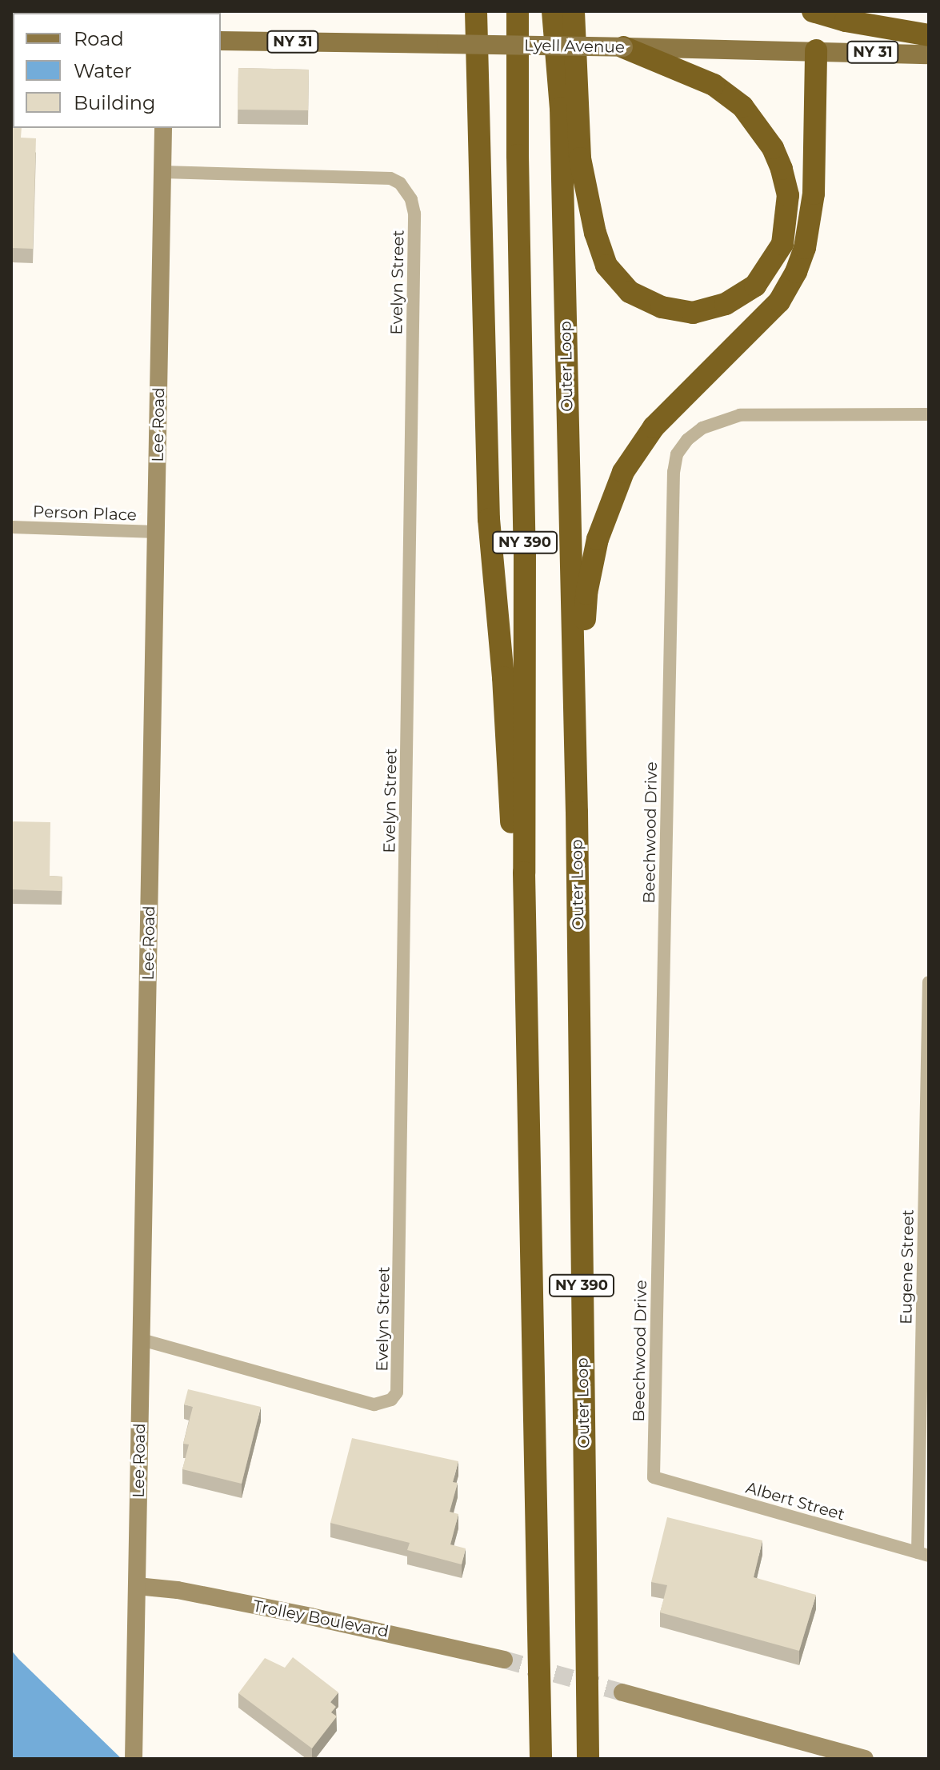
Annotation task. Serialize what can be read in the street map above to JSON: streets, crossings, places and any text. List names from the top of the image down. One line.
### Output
{"streets":{"highway":["Outer Loop","NY 390"],"main road":["NY 31","Lyell Avenue"],"street":["Evelyn Street","Lee Road","Person Place","Beechwood Drive","Eugene Street","Albert Street","Trolley Boulevard"]},"crossings":[["Evelyn Street","Lee Road"],["Lee Road","Person Place"],["Lee Road","Trolley Boulevard"],["Beechwood Drive","Albert Street"],["Eugene Street","Albert Street"]],"legend":["Road","Water","Building"]}
